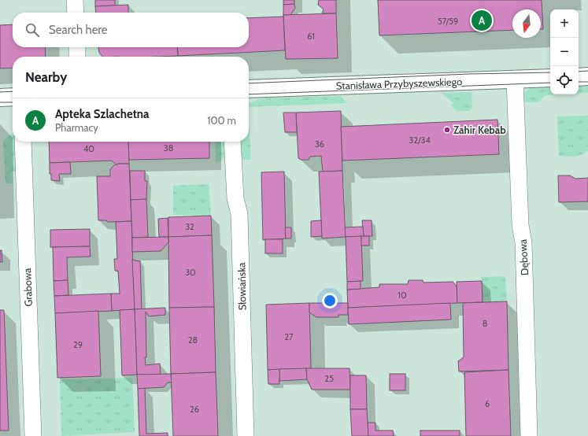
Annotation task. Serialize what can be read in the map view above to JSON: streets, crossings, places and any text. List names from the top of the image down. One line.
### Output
{"streets":{"street":["Stanisława Przybyszewskiego","Dębowa","Słowiańska","Grabowa"]},"crossings":[["Stanisława Przybyszewskiego","Dębowa"]],"places":["Zahir Kebab"],"house_numbers":["57/59","61","32/34","36","38","40","32","30","10","8","27","28","29","25","6","26"],"north":"bottom","page":{"pins":"A","map_buttons":["+","−"],"search":"Search here","heading":"Nearby","list":[{"mark":"A","name":"Apteka Szlachetna","note":"Pharmacy","value":"100 m"}]}}
